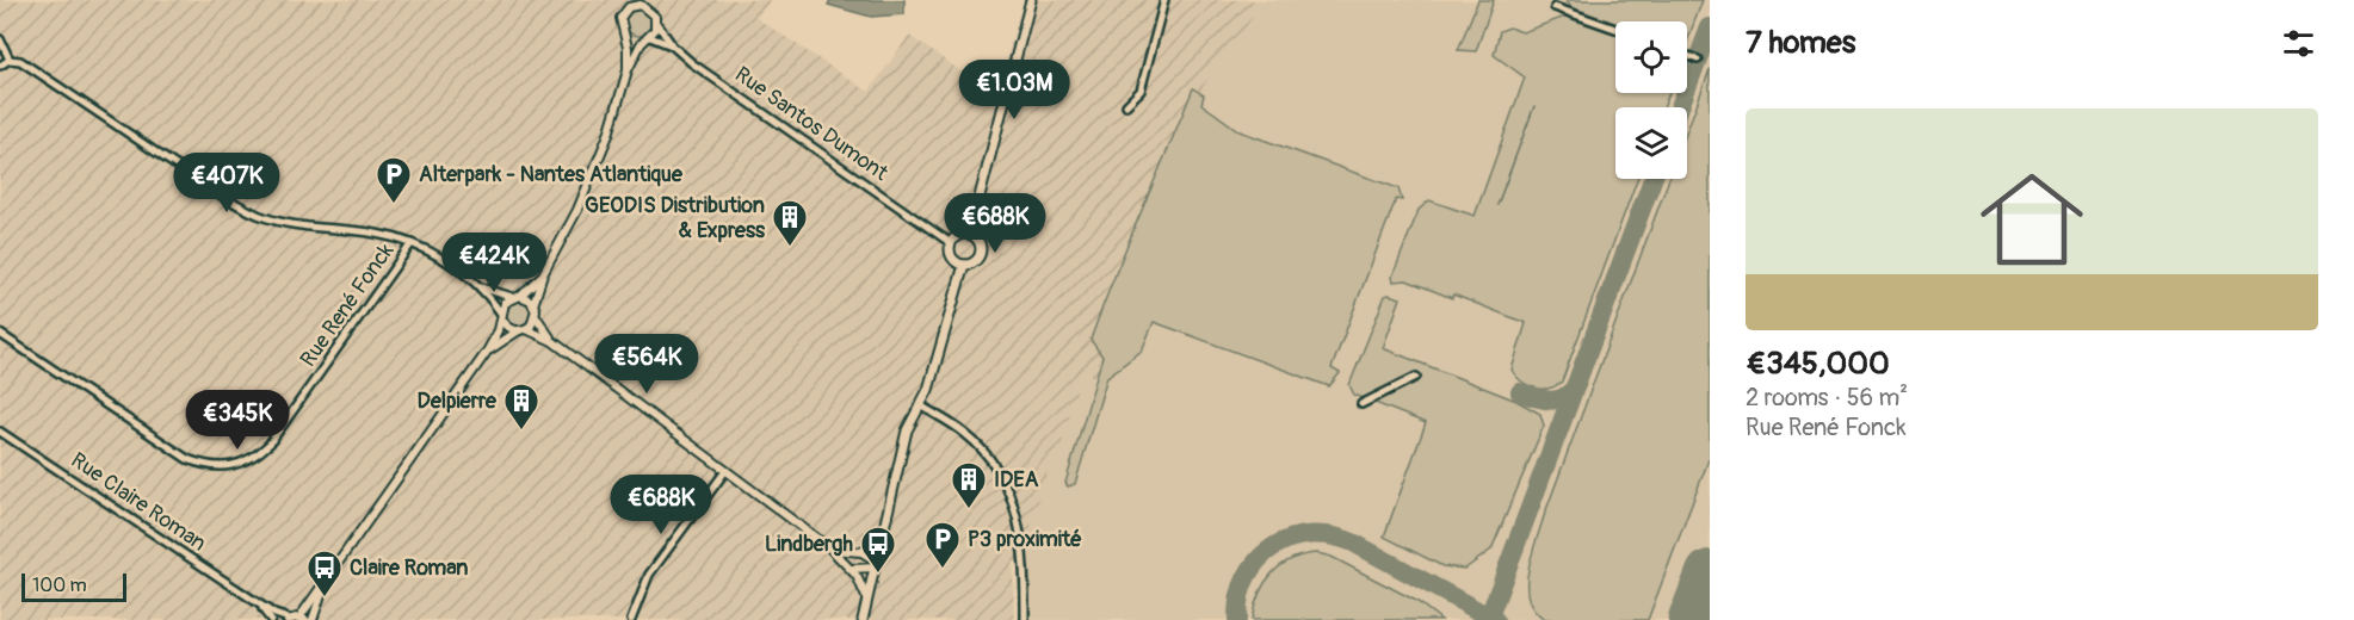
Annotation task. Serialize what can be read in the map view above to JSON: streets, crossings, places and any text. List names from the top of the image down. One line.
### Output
{"streets":{"street":["Rue Santos Dumont","Rue René Fonck","Rue Claire Roman"]},"places":{"parking":["Alterpark - Nantes Atlantique","P3 proximité"],"building":["GEODIS Distribution & Express","Delpierre","IDEA"],"bus stop":["Lindbergh","Claire Roman"]},"scale_bar":"100 m","page":{"heading":"7 homes","price":["€1.03M","€407K","€688K","€424K","€564K","€345K","€688K"],"list":[{"name":"€345,000","note":"2 rooms · 56 m² · Rue René Fonck"}],"scale":"100 m"}}
